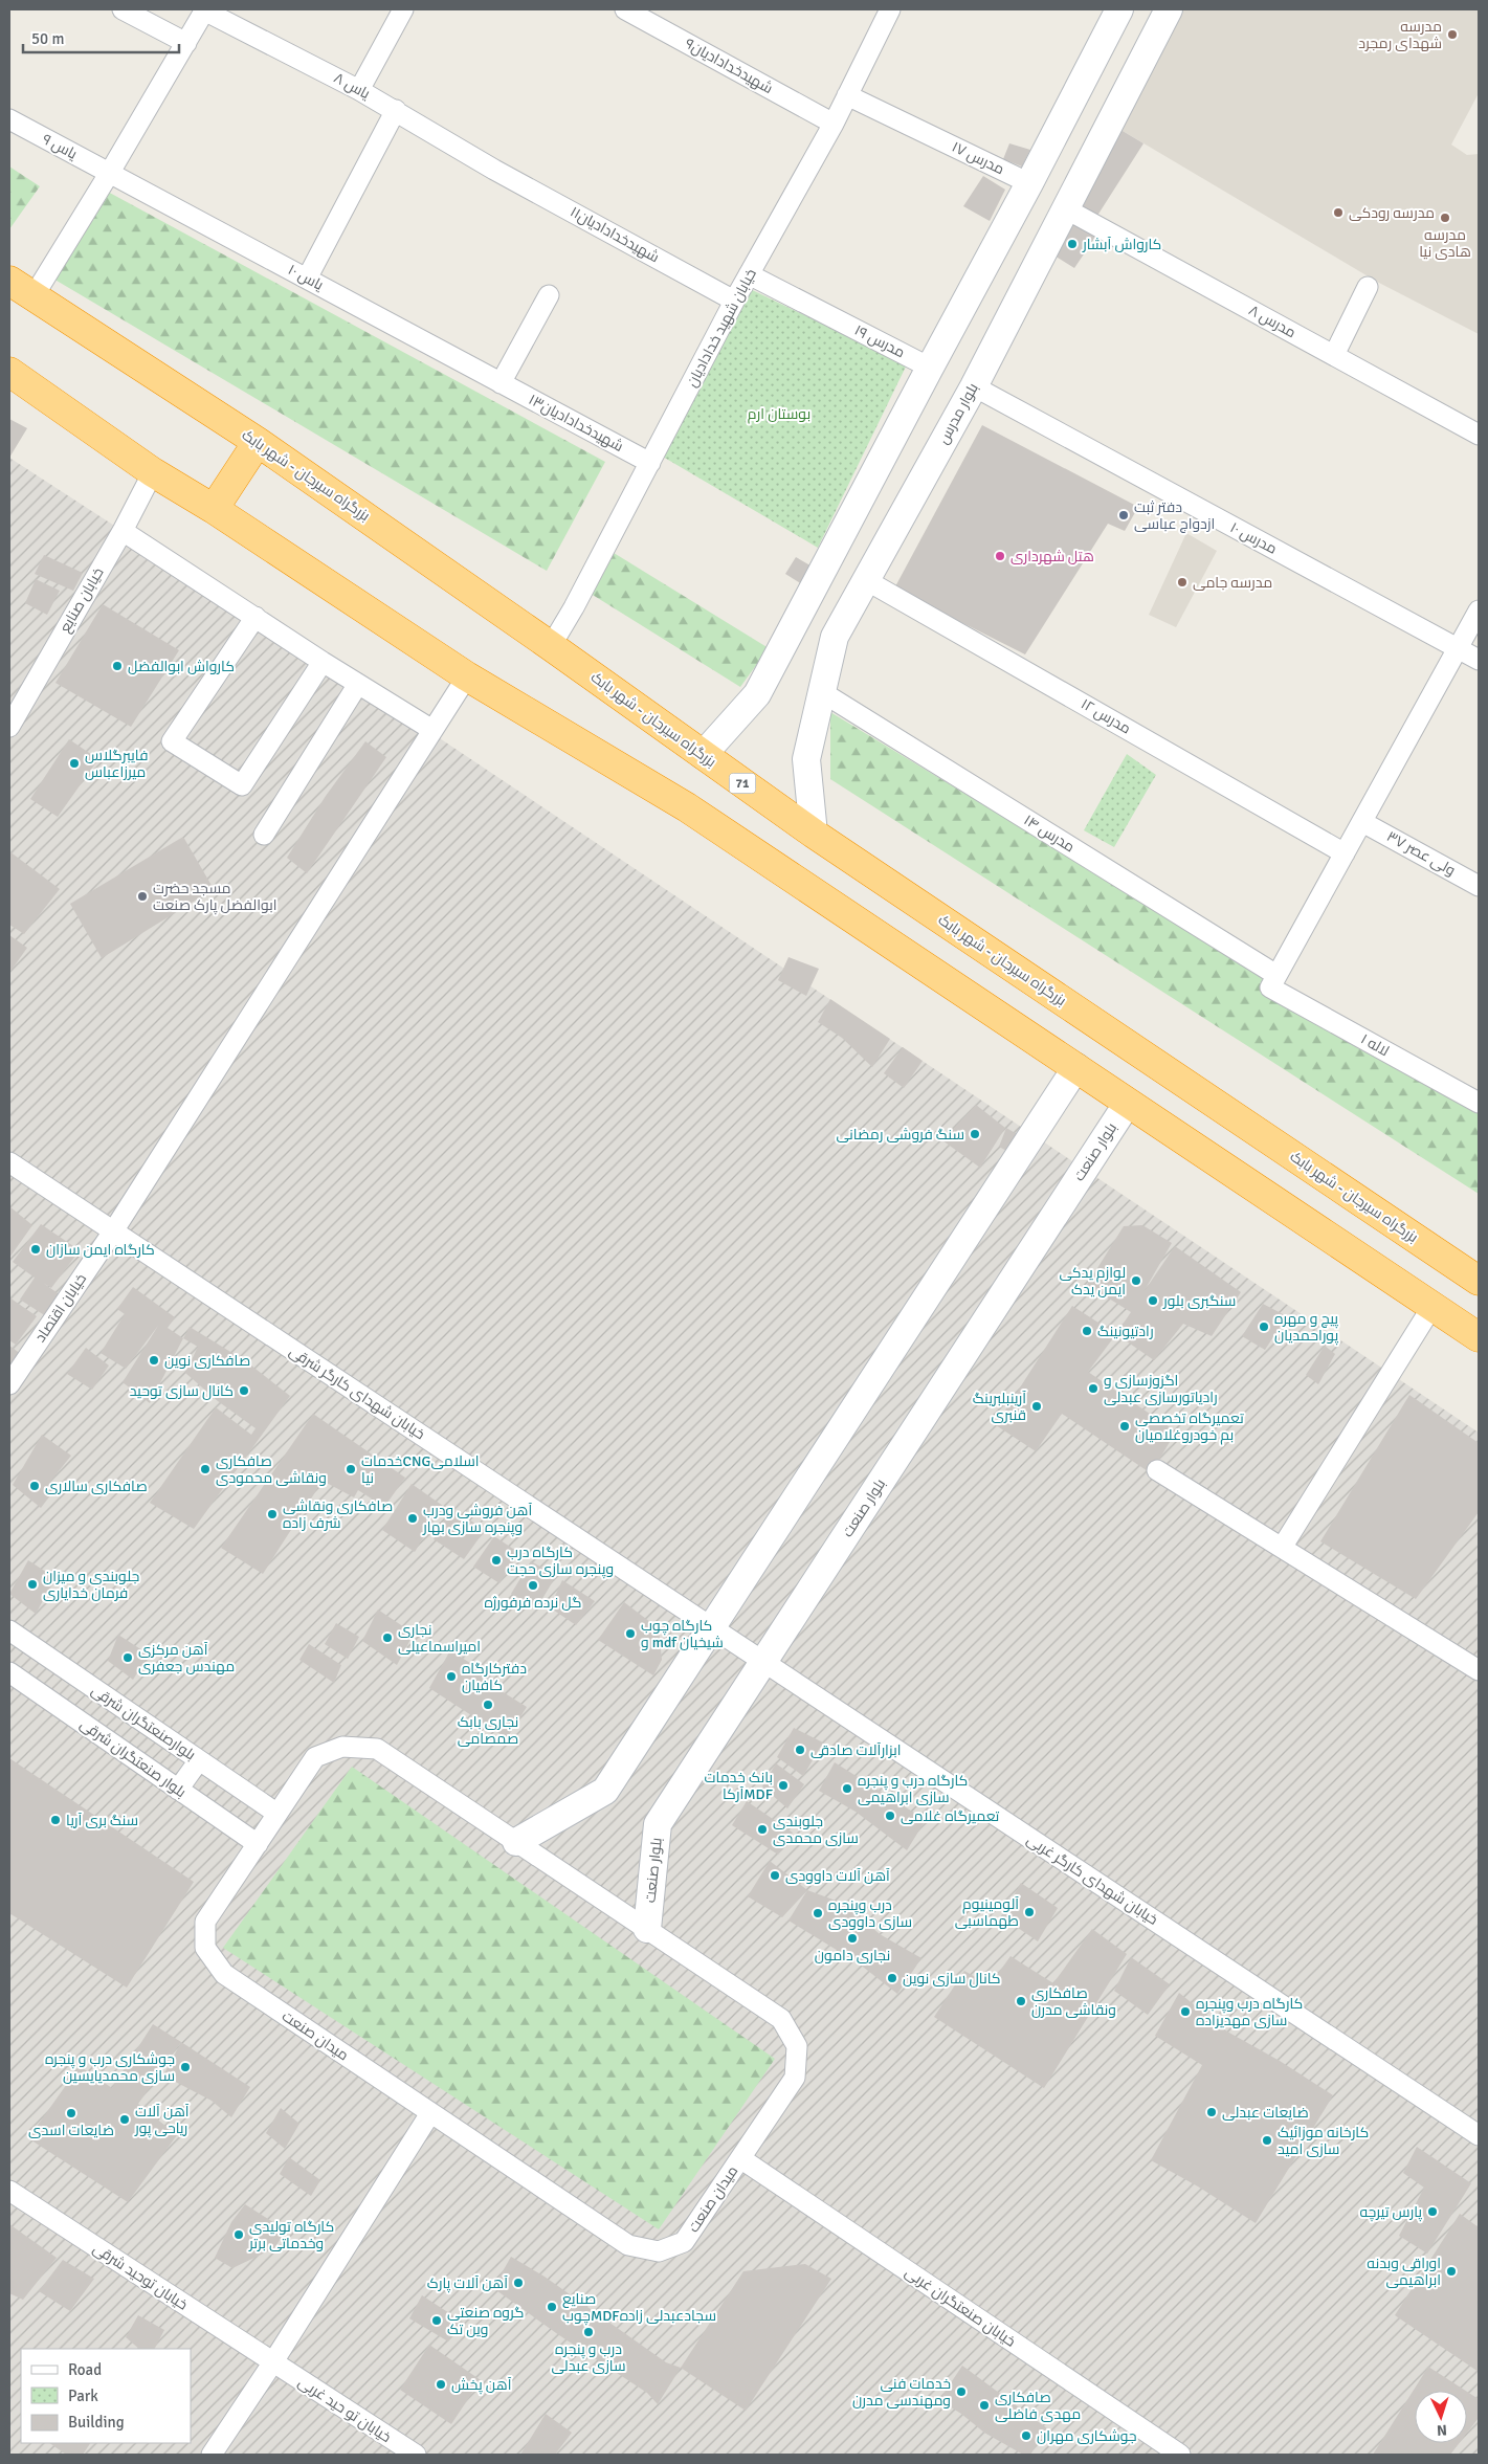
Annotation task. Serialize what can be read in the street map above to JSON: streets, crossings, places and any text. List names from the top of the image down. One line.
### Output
{"streets":{"highway":["بزرگراه سیرجان - شهر بابک","71"],"street":["شهیدخدادادیان۹","یاس ۸","یاس ۹","مدرس ۱۷","شهیدخدادادیان۱۱","یاس ۱۰","مدرس ۸","خیابان شهید خدادادیان","مدرس ۱۹","بلوار مدرس","شهیدخدادادیان۱۳","مدرس ۱۰","خیابان صنایع","مدرس ۱۲","مدرس ۱۴","ولی عصر ۳۷","لاله ۱","بلوار صنعت","خیابان اقتصاد","خیابان شهدای کارگر شرقی","بلوارصنعتگران شرقی","بلوار صنعتگران شرقی","خیابان شهدای کارگر غربی","میدان صنعت","خیابان توحید شرقی","خیابان صنعتگران غربی","خیابان تو حید غربی"]},"crossings":[["شهیدخدادادیان۹","خیابان شهید خدادادیان"],["یاس ۸","شهیدخدادادیان۱۱"],["یاس ۹","یاس ۱۰"],["مدرس ۱۷","خیابان شهید خدادادیان"],["شهیدخدادادیان۱۱","خیابان شهید خدادادیان"],["یاس ۱۰","شهیدخدادادیان۱۳"],["مدرس ۸","بلوار مدرس"],["خیابان شهید خدادادیان","مدرس ۱۹"],["خیابان شهید خدادادیان","شهیدخدادادیان۱۳"],["خیابان شهید خدادادیان","بزرگراه سیرجان - شهر بابک"],["بلوار مدرس","بزرگراه سیرجان - شهر بابک"],["بلوار مدرس","مدرس ۱۰"],["بلوار مدرس","مدرس ۱۲"],["بلوار مدرس","مدرس ۱۴"],["مدرس ۱۴","لاله ۱"],["بلوار صنعت","خیابان شهدای کارگر غربی"],["بلوار صنعت","میدان صنعت"],["خیابان اقتصاد","خیابان شهدای کارگر شرقی"],["خیابان شهدای کارگر شرقی","خیابان شهدای کارگر غربی"],["بلوارصنعتگران شرقی","میدان صنعت"],["بلوار صنعتگران شرقی","میدان صنعت"],["میدان صنعت","خیابان صنعتگران غربی"],["خیابان توحید شرقی","خیابان تو حید غربی"]],"parks":["بوستان ارم"],"places":["مدرسه شهدای رمجرد","مدرسه رودکی","مدرسه هادی نیا","کارواش آبشار","دفتر ثبت ازدواج عباسی","هتل شهرداری","مدرسه جامی","کارواش ابوالفضل","فایبرگلاس میرزاعباس","مسجد حضرت ابوالفضل پارک صنعت","سنگ فروشی رمضانی","کارگاه ایمن سازان","لوازم یدکی ایمن یدک","سنگبری بلور","پیچ و مهره پوراحمدیان","رادتیونینگ","صافکاری نوین","اگزوزسازی و رادیاتورسازی عبدلی","کانال سازی توحید","آرینبلبرینگ قنبری","تعمیرگاه تخصصی بم خودروغلامیان","صافکاری ونقاشی محمودی","خدماتCNGاسلامی نیا","صافکاری سالاری","صافکاری ونقاشی شرف زاده","آهن فروشی ودرب وپنجره سازی بهار","کارگاه درب وپنجره سازی حجت","جلوبندی و میزان فرمان خدایاری","گل نرده فرفورژه","کارگاه چوب و mdf شیخیان","نجاری امیراسماعیلی","آهن مرکزی مهندس جعفری","دفترکارگاه کافیان","نجاری بابک صمصامی","ابزارآلات صادقی","بانک خدمات آرکاMDF","کارگاه درب و پنجره سازی ابراهیمی","تعمیرگاه غلامی","سنگ بری آریا","جلوبندی سازی محمدی","آهن آلات داوودی","آلومینیوم طهماسبی","درب وپنجره سازی داوودی","نجاری دامون","کانال سازی نوین","صافکاری ونقاشی مدرن","کارگاه درب وپنجره سازی مهدیزاده","جوشکاری درب و پنجره سازی محمدیایسین","ضایعات عبدلی","ضایعات اسدی","آهن آلات ریاحی پور","کارخانه موزائیک سازی امید","پارس تیرچه","کارگاه تولیدی وخدماتی برتر","اوراقی وبدنه ابراهیمی","آهن آلات پارک","صنایع چوبMDFسجادعبدلی زاده","گروه صنعتی وین تک","درب و پنجره سازی عبدلی","آهن پخش","خدمات فنی ومهندسی مدرن","صافکاری مهدی فاضلی","جوشکاری مهران"],"legend":["Road","Park","Building"],"scale_bar":"50 m","north":"bottom"}
